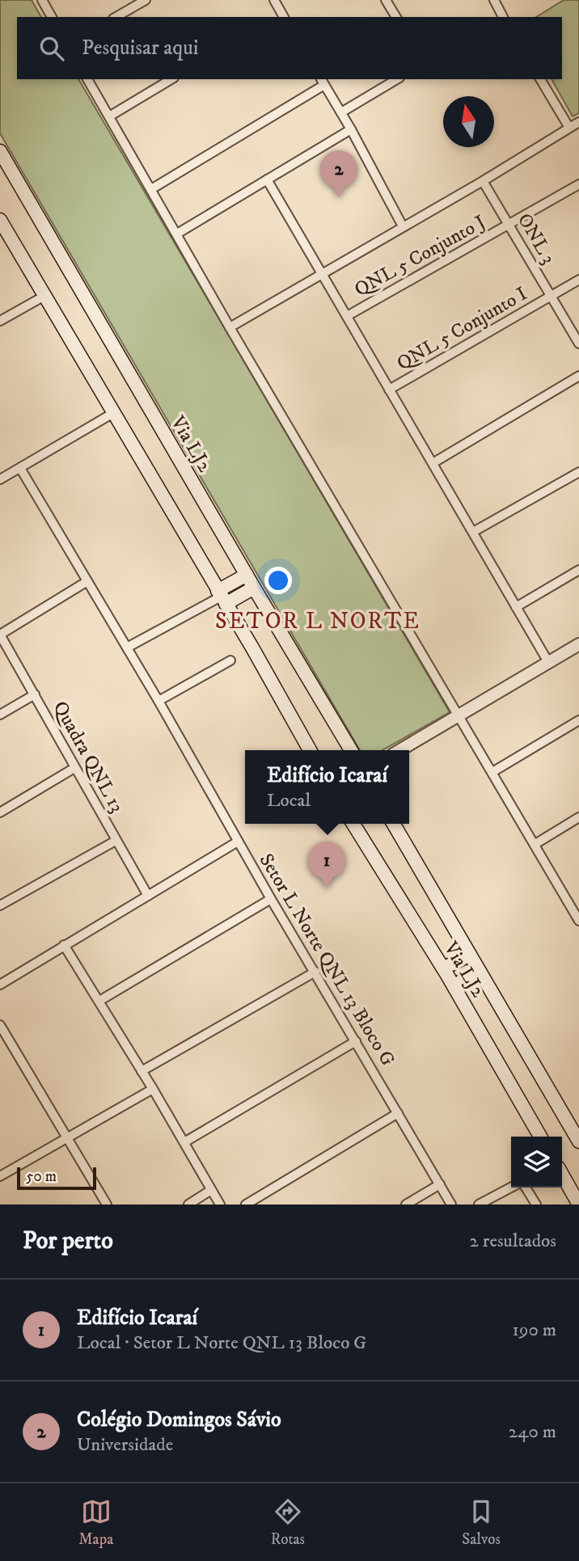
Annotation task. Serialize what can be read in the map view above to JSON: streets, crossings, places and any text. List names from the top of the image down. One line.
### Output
{"streets":{"main road":["Via LJ2"],"street":["ONL 3","QNL 5 Conjunto J","QNL 5 Conjunto I","Quadra QNL 13","Setor L Norte QNL 13 Bloco G"]},"crossings":[["ONL 3","QNL 5 Conjunto J"],["ONL 3","QNL 5 Conjunto I"]],"districts":["SETOR L NORTE"],"scale_bar":"50 m","north":"top","page":{"search":"Pesquisar aqui","pins":["2","1"],"popup":["Edifício Icaraí","Local"],"scale":"50 m","heading":["Por perto","2 resultados"],"list":[{"mark":"1","name":"Edifício Icaraí","note":"Local · Setor L Norte QNL 13 Bloco G","value":"190 m"},{"mark":"2","name":"Colégio Domingos Sávio","note":"Universidade","value":"240 m"}],"nav":["Mapa","Rotas","Salvos"]}}
